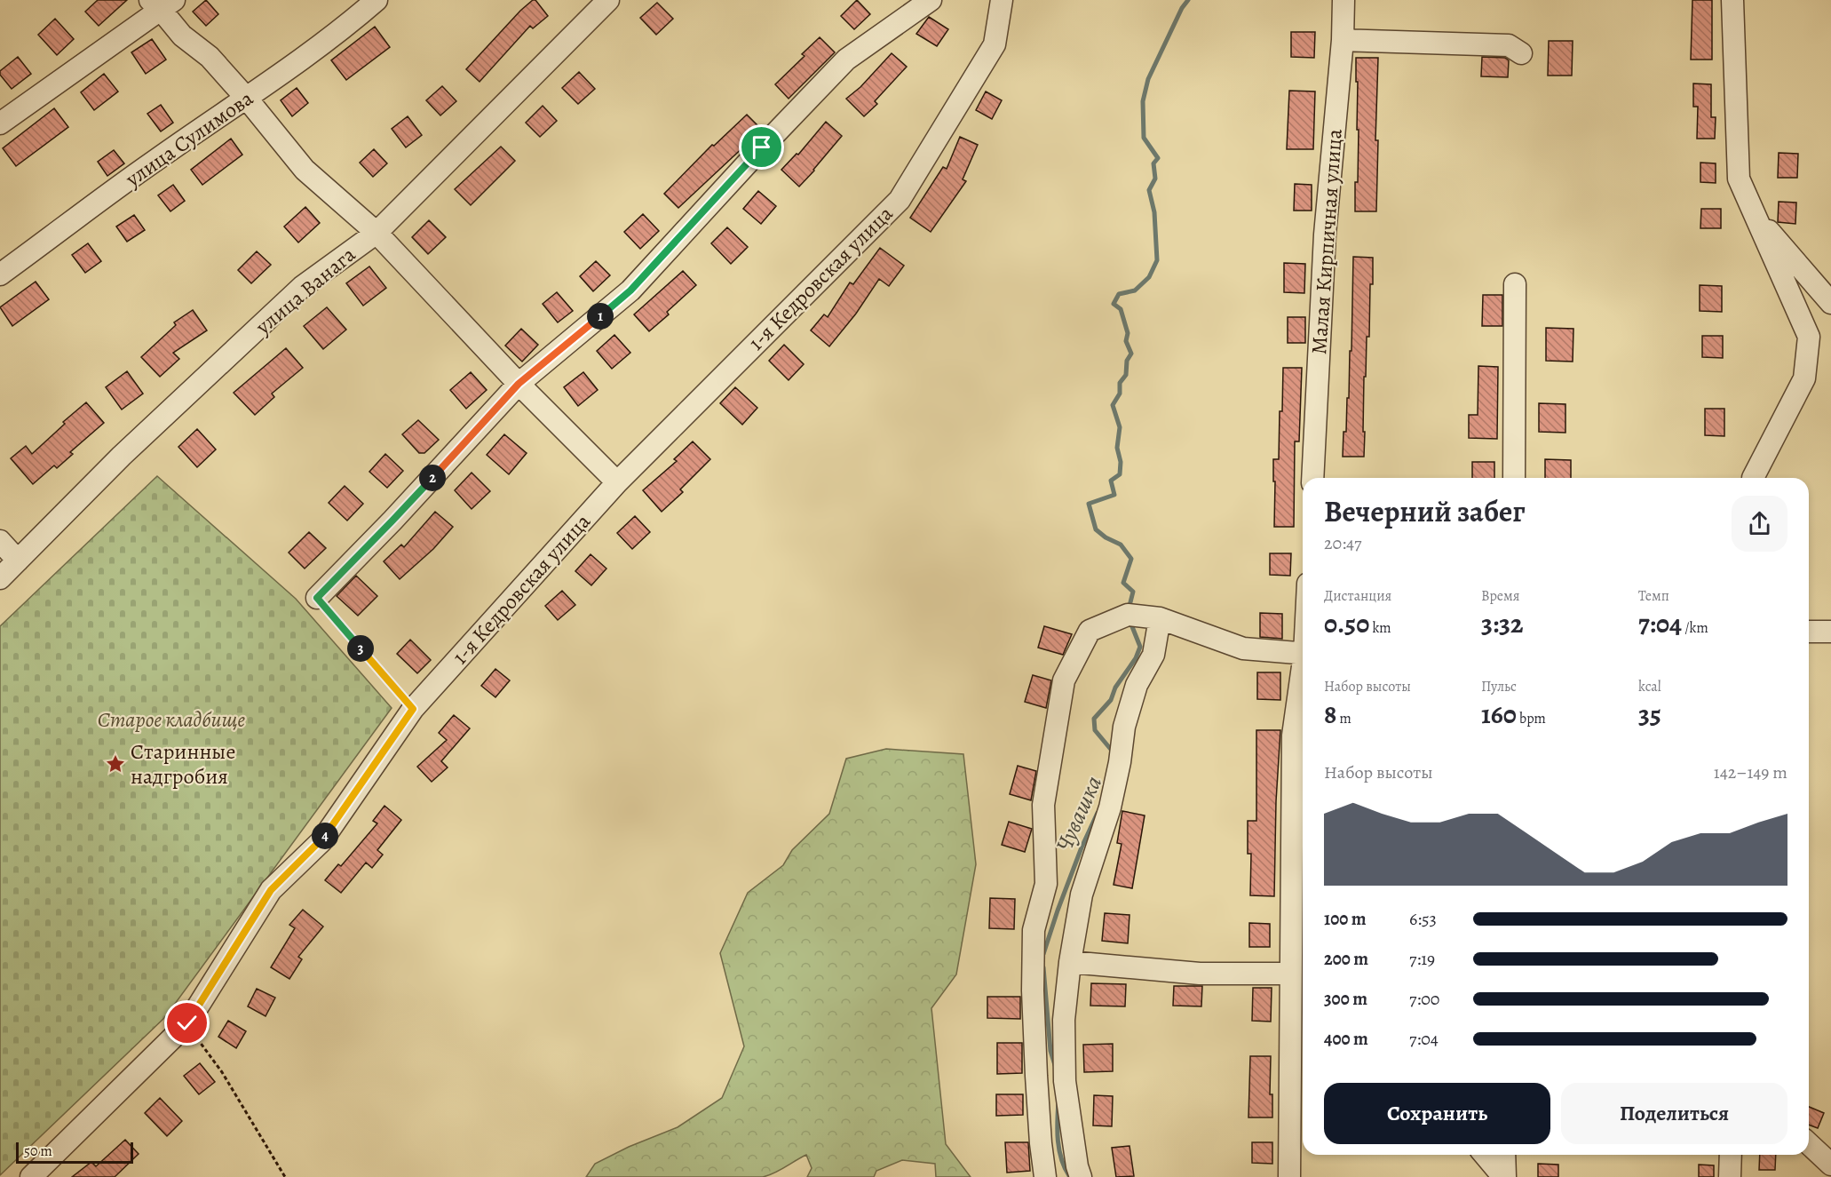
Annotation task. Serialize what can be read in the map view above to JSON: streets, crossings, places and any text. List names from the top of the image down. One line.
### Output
{"streets":{"street":["улица Сулимова","Малая Кирпичная улица","1-я Кедровская улица","улица Ванага"]},"water":["Чувашка"],"parks":["Старое кладбище"],"places":{"place":["Старинные надгробия"]},"scale_bar":"50 m","page":{"pins":["1","2","3","4"],"heading":["Вечерний забег","20:47"],"stats":[["Дистанция","0.50 km"],["Время","3:32"],["Темп","7:04 /km"],["Набор высоты","8 m"],["Пульс","160 bpm"],["kcal","35"]],"chart":["Набор высоты","142–149 m"],"list":[{"name":"100 m","note":"6:53"},{"name":"200 m","note":"7:19"},{"name":"300 m","note":"7:00"},{"name":"400 m","note":"7:04"}],"buttons":["Сохранить","Поделиться"],"scale":"50 m"}}
